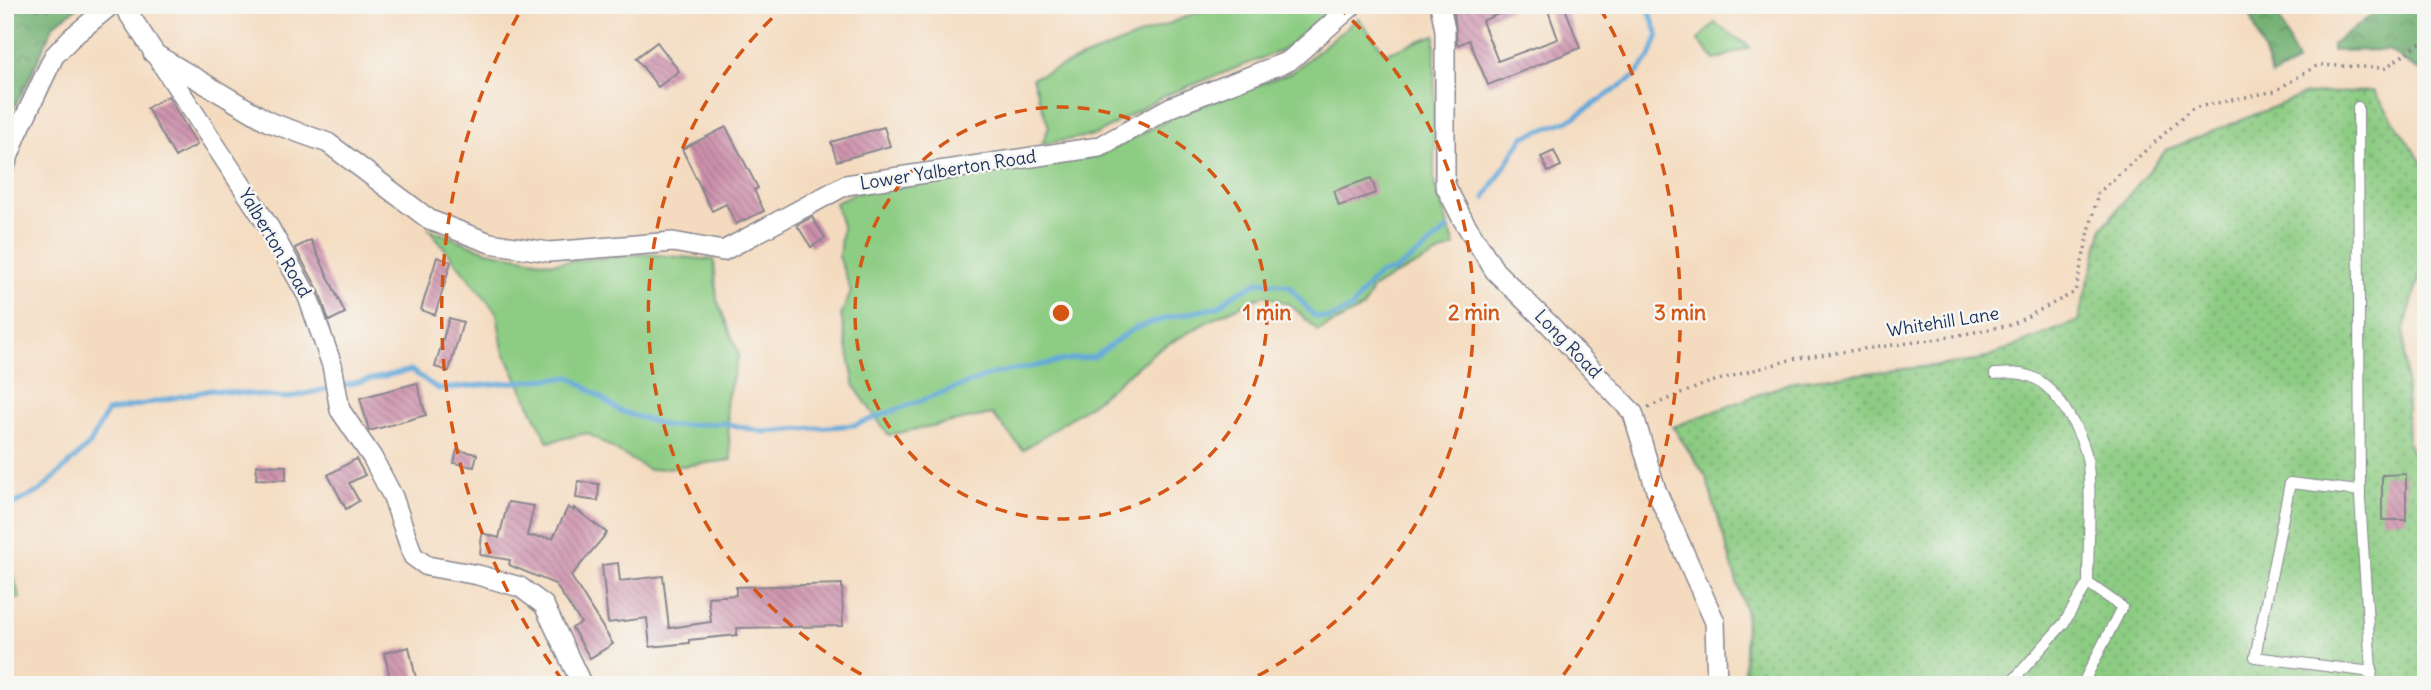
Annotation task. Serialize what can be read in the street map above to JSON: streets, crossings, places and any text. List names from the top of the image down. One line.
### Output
{"streets":{"street":["Lower Yalberton Road","Yalberton Road","Long Road"],"path":["Whitehill Lane"]},"crossings":[["Lower Yalberton Road","Yalberton Road"],["Whitehill Lane","Long Road"]],"rings":["1 min","2 min","3 min"]}
